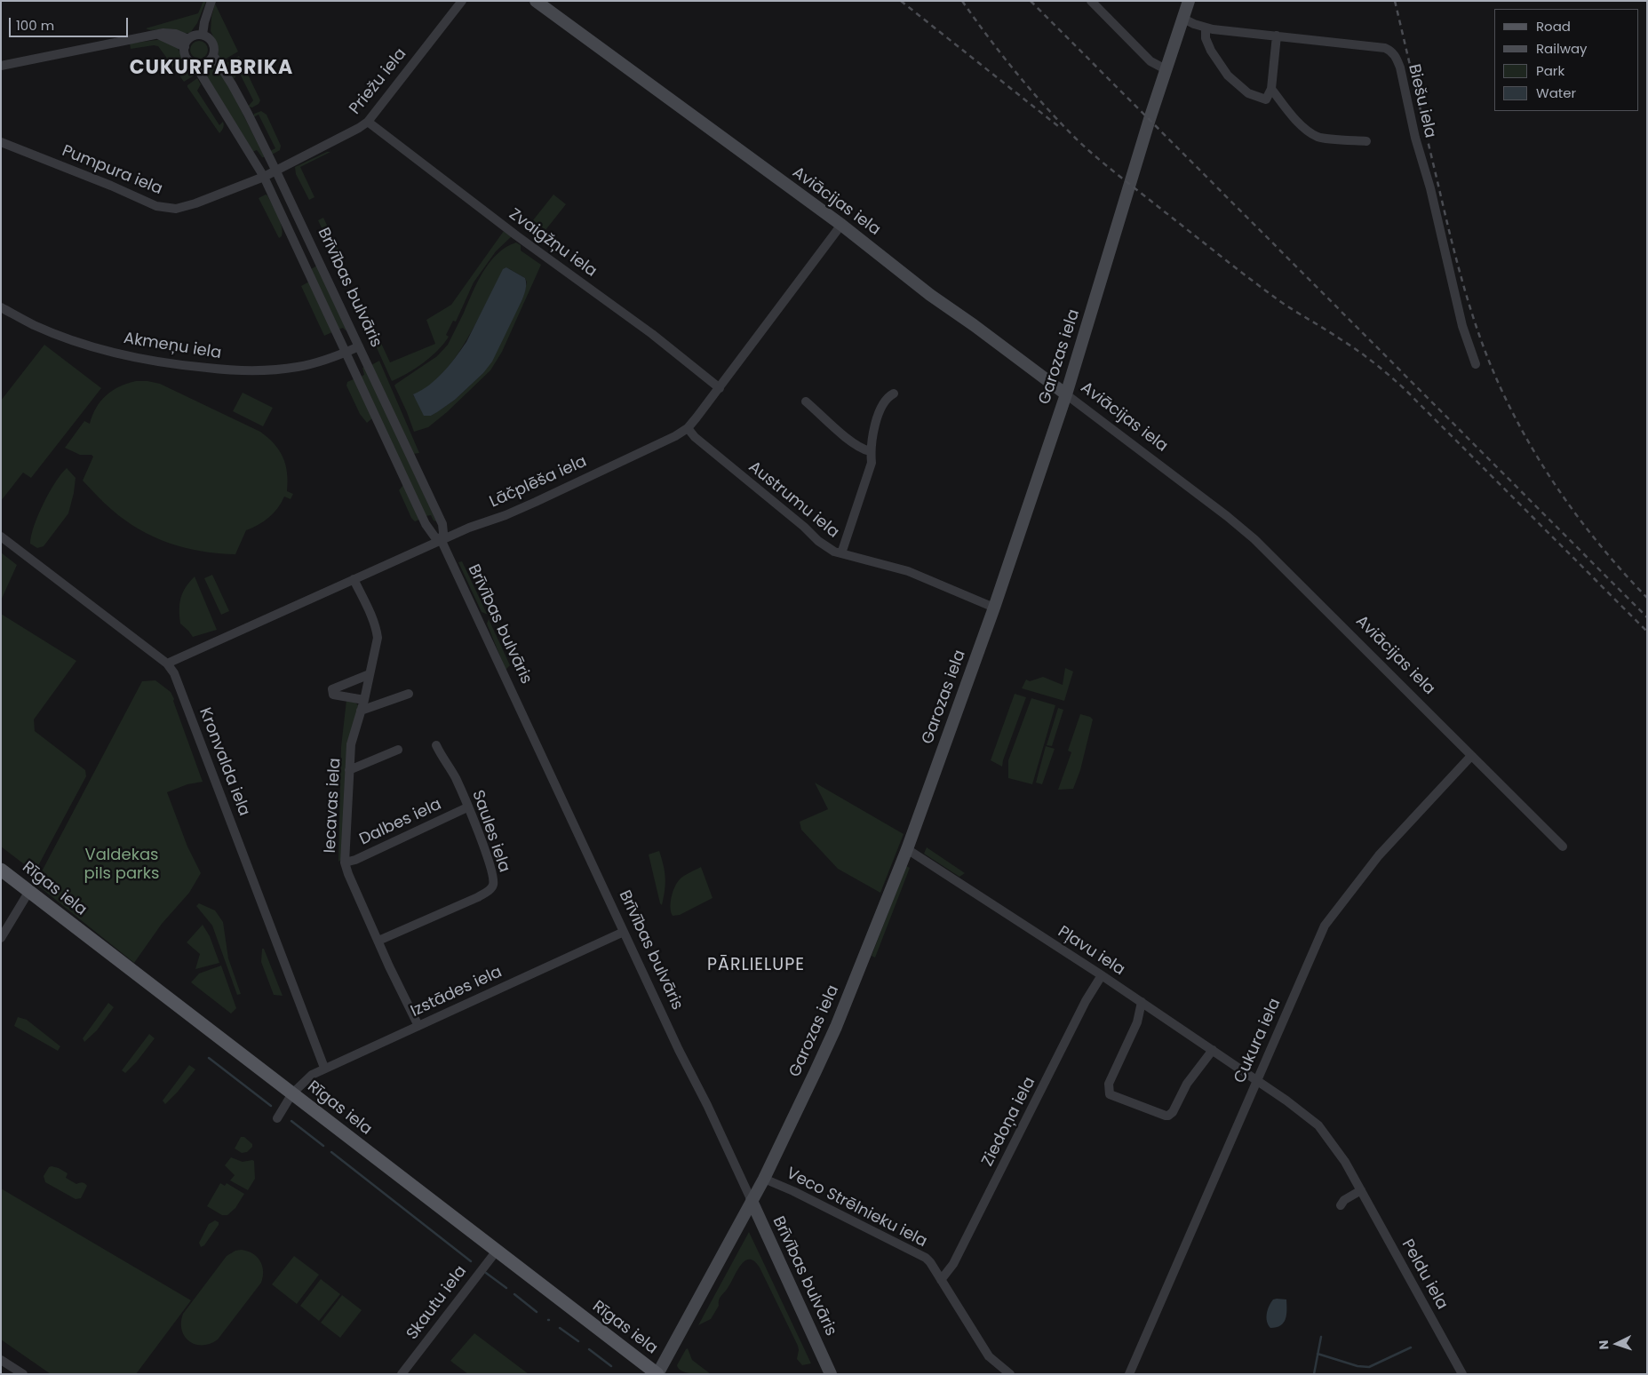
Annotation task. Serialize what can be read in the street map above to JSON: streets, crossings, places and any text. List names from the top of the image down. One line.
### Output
{"streets":{"main road":["Aviācijas iela","Brīvības bulvāris","Garozas iela","Rīgas iela"],"street":["Priežu iela","Biešu iela","Pumpura iela","Zvaigžņu iela","Akmeņu iela","Lāčplēša iela","Austrumu iela","Kronvalda iela","Iecavas iela","Dalbes iela","Saules iela","Pļavu iela","Izstādes iela","Cukura iela","Ziedoņa iela","Veco Strēlnieku iela","Peldu iela","Skautu iela"]},"crossings":[["Priežu iela","Zvaigžņu iela"],["Priežu iela","Brīvības bulvāris"],["Biešu iela","Garozas iela"],["Pumpura iela","Brīvības bulvāris"],["Aviācijas iela","Garozas iela"],["Aviācijas iela","Lāčplēša iela"],["Aviācijas iela","Cukura iela"],["Zvaigžņu iela","Lāčplēša iela"],["Brīvības bulvāris","Akmeņu iela"],["Brīvības bulvāris","Garozas iela"],["Brīvības bulvāris","Lāčplēša iela"],["Brīvības bulvāris","Izstādes iela"],["Garozas iela","Austrumu iela"],["Garozas iela","Rīgas iela"],["Garozas iela","Pļavu iela"],["Garozas iela","Veco Strēlnieku iela"],["Lāčplēša iela","Austrumu iela"],["Lāčplēša iela","Kronvalda iela"],["Lāčplēša iela","Iecavas iela"],["Kronvalda iela","Izstādes iela"],["Iecavas iela","Dalbes iela"],["Iecavas iela","Saules iela"],["Iecavas iela","Izstādes iela"],["Dalbes iela","Saules iela"],["Rīgas iela","Izstādes iela"],["Rīgas iela","Skautu iela"],["Pļavu iela","Cukura iela"],["Pļavu iela","Ziedoņa iela"],["Pļavu iela","Peldu iela"],["Cukura iela","Peldu iela"],["Ziedoņa iela","Veco Strēlnieku iela"]],"districts":["CUKURFABRIKA","PĀRLIELUPE"],"parks":["Valdekas pils parks"],"legend":["Road","Railway","Park","Water"],"scale_bar":"100 m","north":"left"}
